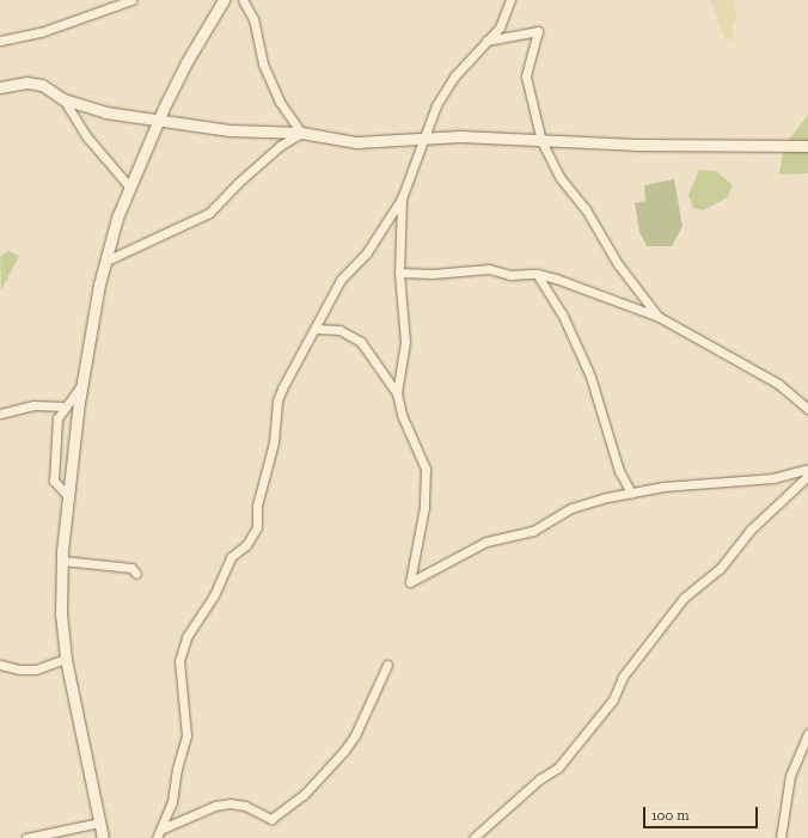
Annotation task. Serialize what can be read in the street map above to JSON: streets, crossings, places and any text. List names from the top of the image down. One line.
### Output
{"scale_bar":"100 m"}
